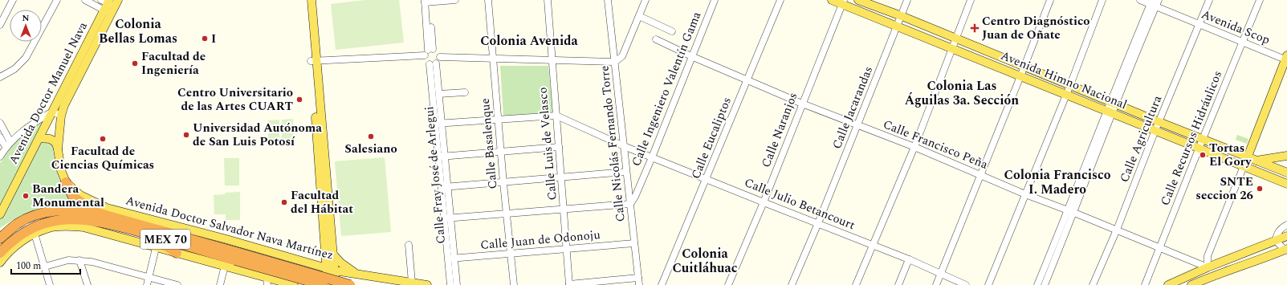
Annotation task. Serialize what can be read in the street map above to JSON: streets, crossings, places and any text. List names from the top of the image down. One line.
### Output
{"streets":{"highway":["Avenida Doctor Salvador Nava Martínez","MEX 70"],"main road":["Avenida Himno Nacional","Avenida Doctor Manuel Nava"],"street":["Avenida Scop","Calle Ingeniero Valentín Gama","Calle Jacarandas","Calle Naranjos","Calle Eucaliptos","Calle Recursos Hidráulicos","Calle Agricultura","Calle Basalenque","Calle Luis de Velasco","Calle Nicolás Fernando Torre","Calle Francisco Peña","Calle Fray José de Arlegui","Calle Julio Betancourt","Calle Juan de Odonoju"]},"crossings":[["Avenida Scop","Calle Recursos Hidráulicos"],["Avenida Scop","Calle Agricultura"],["Avenida Himno Nacional","Calle Jacarandas"],["Avenida Himno Nacional","Calle Naranjos"],["Avenida Himno Nacional","Calle Recursos Hidráulicos"],["Avenida Himno Nacional","Calle Agricultura"],["Calle Ingeniero Valentín Gama","Calle Nicolás Fernando Torre"],["Calle Ingeniero Valentín Gama","Calle Francisco Peña"],["Calle Ingeniero Valentín Gama","Calle Julio Betancourt"],["Avenida Doctor Manuel Nava","Avenida Doctor Salvador Nava Martínez"],["Calle Jacarandas","Calle Francisco Peña"],["Calle Jacarandas","Calle Julio Betancourt"],["Calle Naranjos","Calle Francisco Peña"],["Calle Naranjos","Calle Julio Betancourt"],["Calle Eucaliptos","Calle Francisco Peña"],["Calle Eucaliptos","Calle Julio Betancourt"],["Calle Recursos Hidráulicos","Calle Francisco Peña"],["Calle Agricultura","Calle Francisco Peña"],["Calle Basalenque","Calle Juan de Odonoju"],["Calle Luis de Velasco","Calle Julio Betancourt"],["Calle Luis de Velasco","Calle Juan de Odonoju"],["Calle Nicolás Fernando Torre","Calle Julio Betancourt"],["Calle Nicolás Fernando Torre","Calle Juan de Odonoju"],["Calle Fray José de Arlegui","Calle Juan de Odonoju"]],"districts":["Colonia Bellas Lomas","Colonia Avenida","Colonia Las Águilas 3a. Sección","Colonia Francisco I. Madero","Colonia Cuitláhuac"],"places":{"health":["Centro Diagnóstico Juan de Oñate"],"other":["I","Facultad de Ingeniería","Centro Universitario de las Artes CUART","Universidad Autónoma de San Luis Potosí","Salesiano","Facultad de Ciencias Químicas","Tortas El Gory","SNTE seccion 26","Bandera Monumental","Facultad del Hábitat"]},"scale_bar":"100 m","north":"top"}
